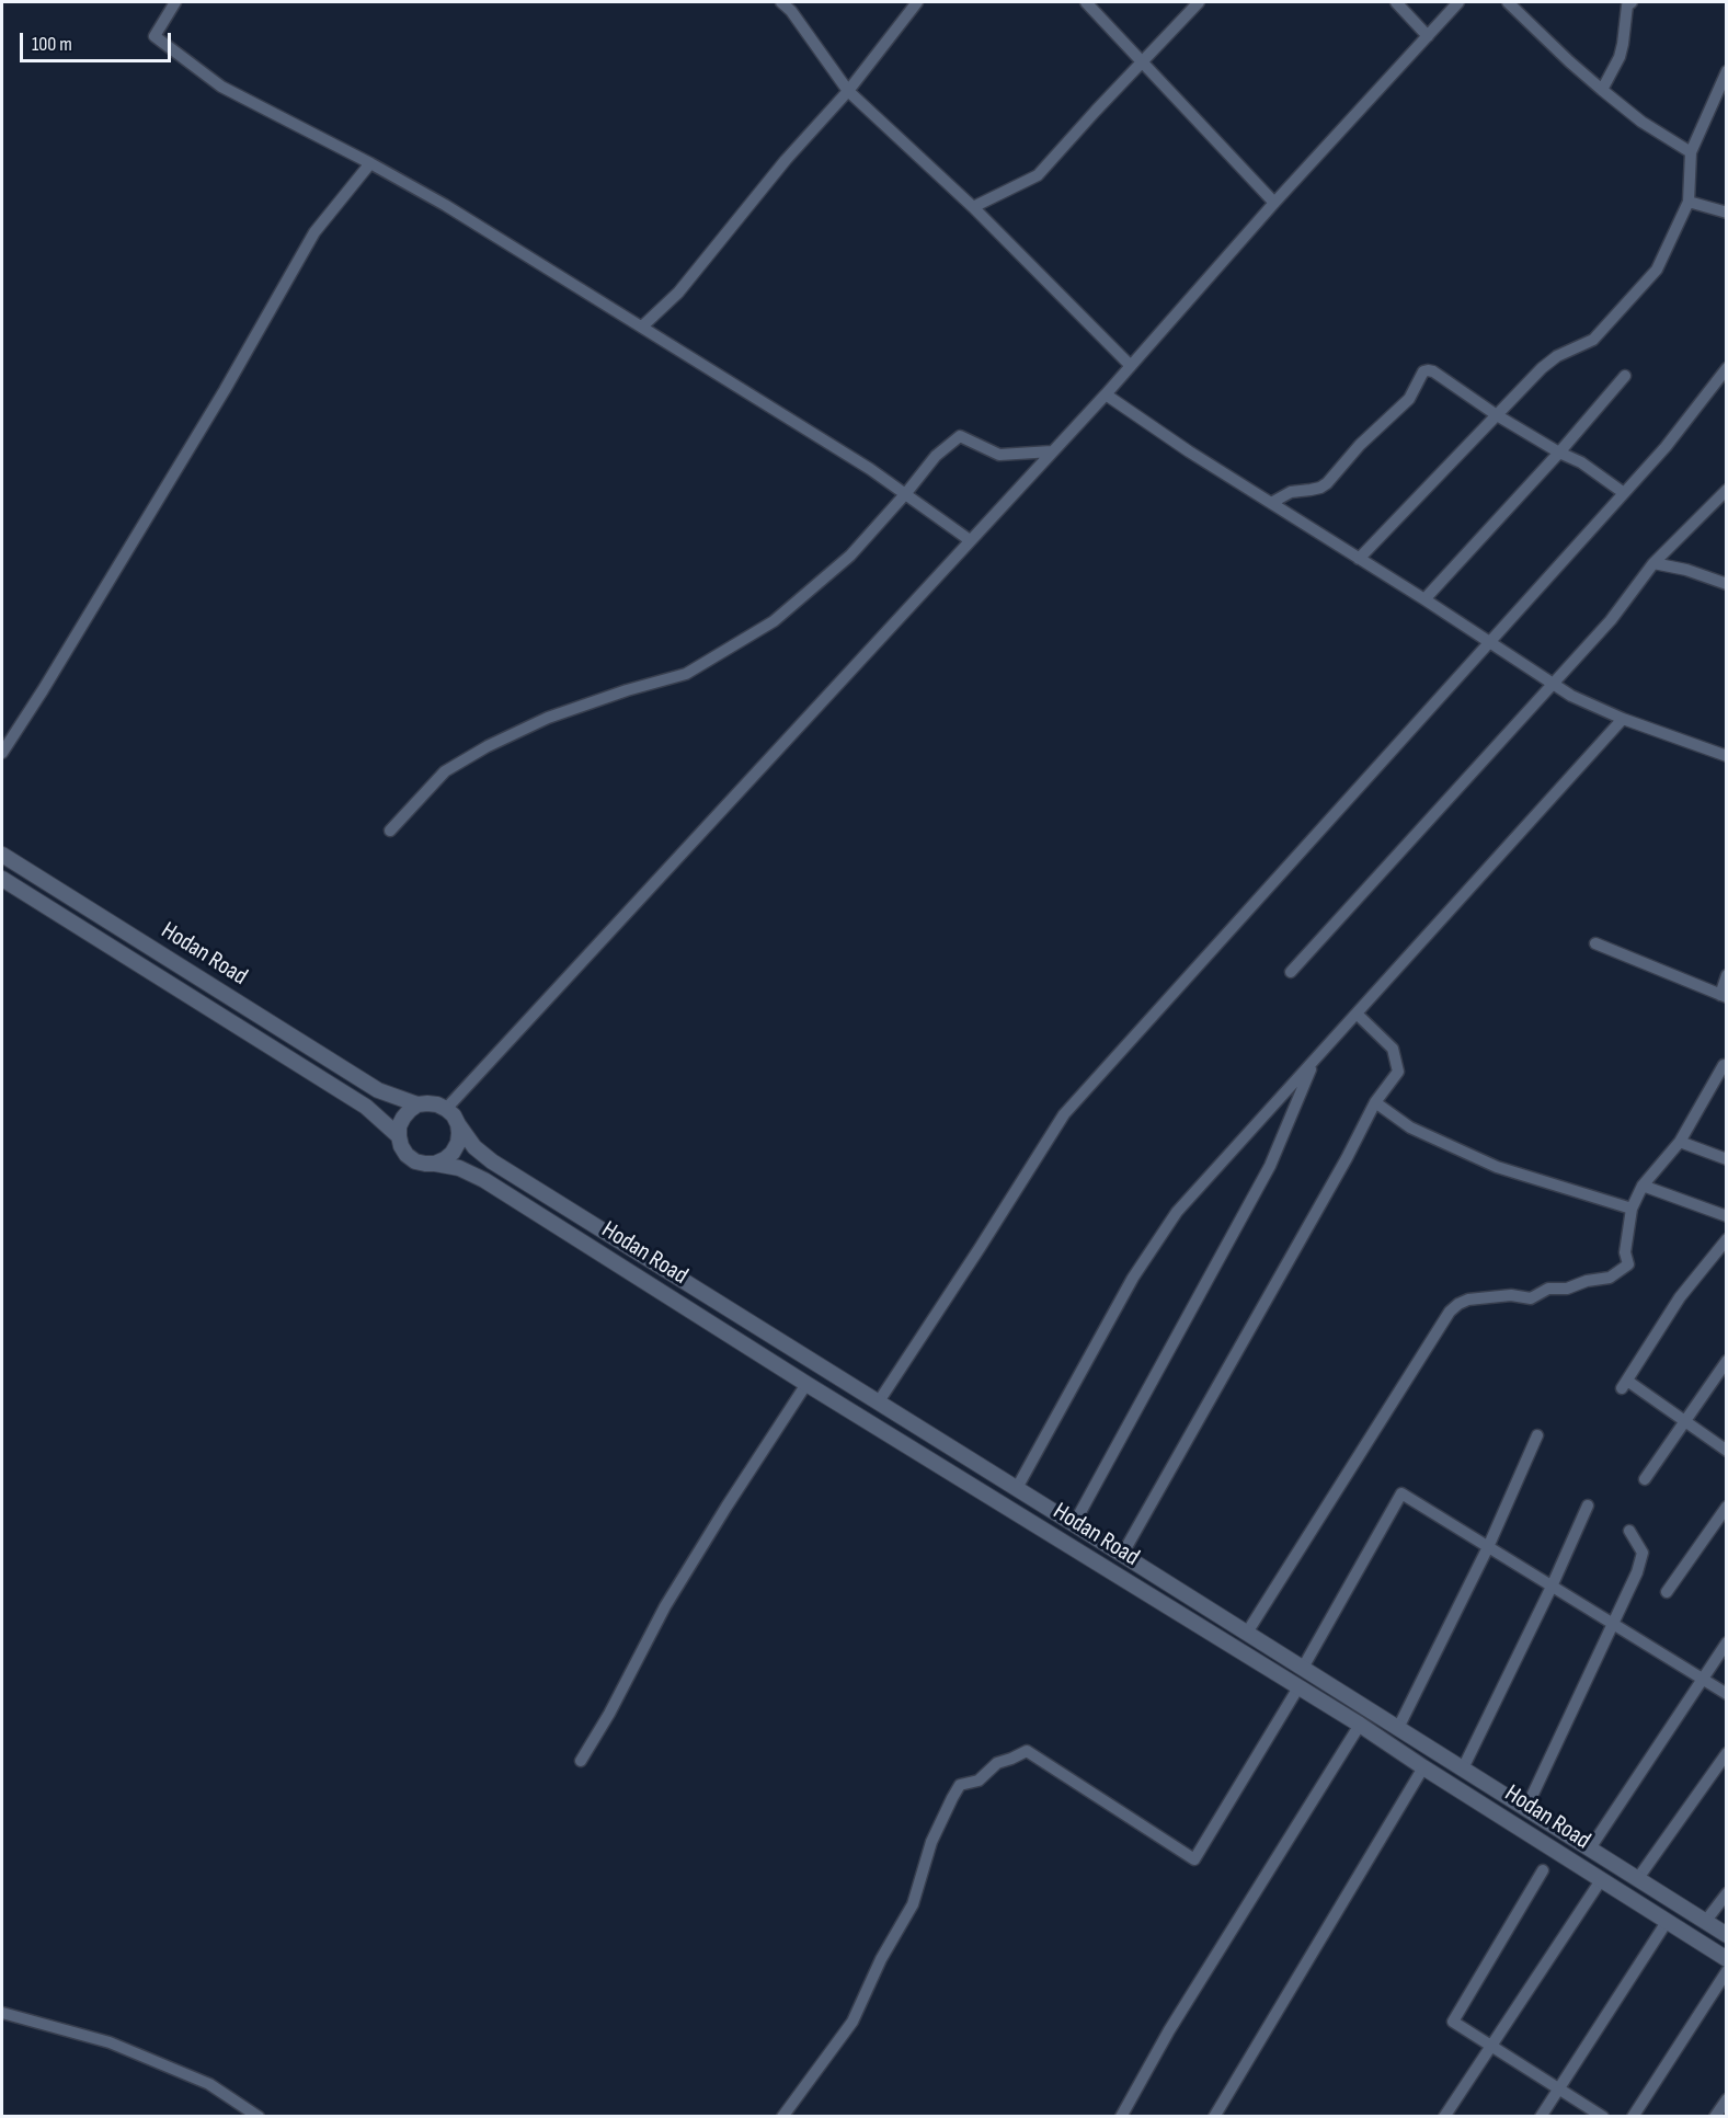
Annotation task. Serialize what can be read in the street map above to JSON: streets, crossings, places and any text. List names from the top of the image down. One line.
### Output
{"streets":{"main road":["Hodan Road"]},"scale_bar":"100 m"}
